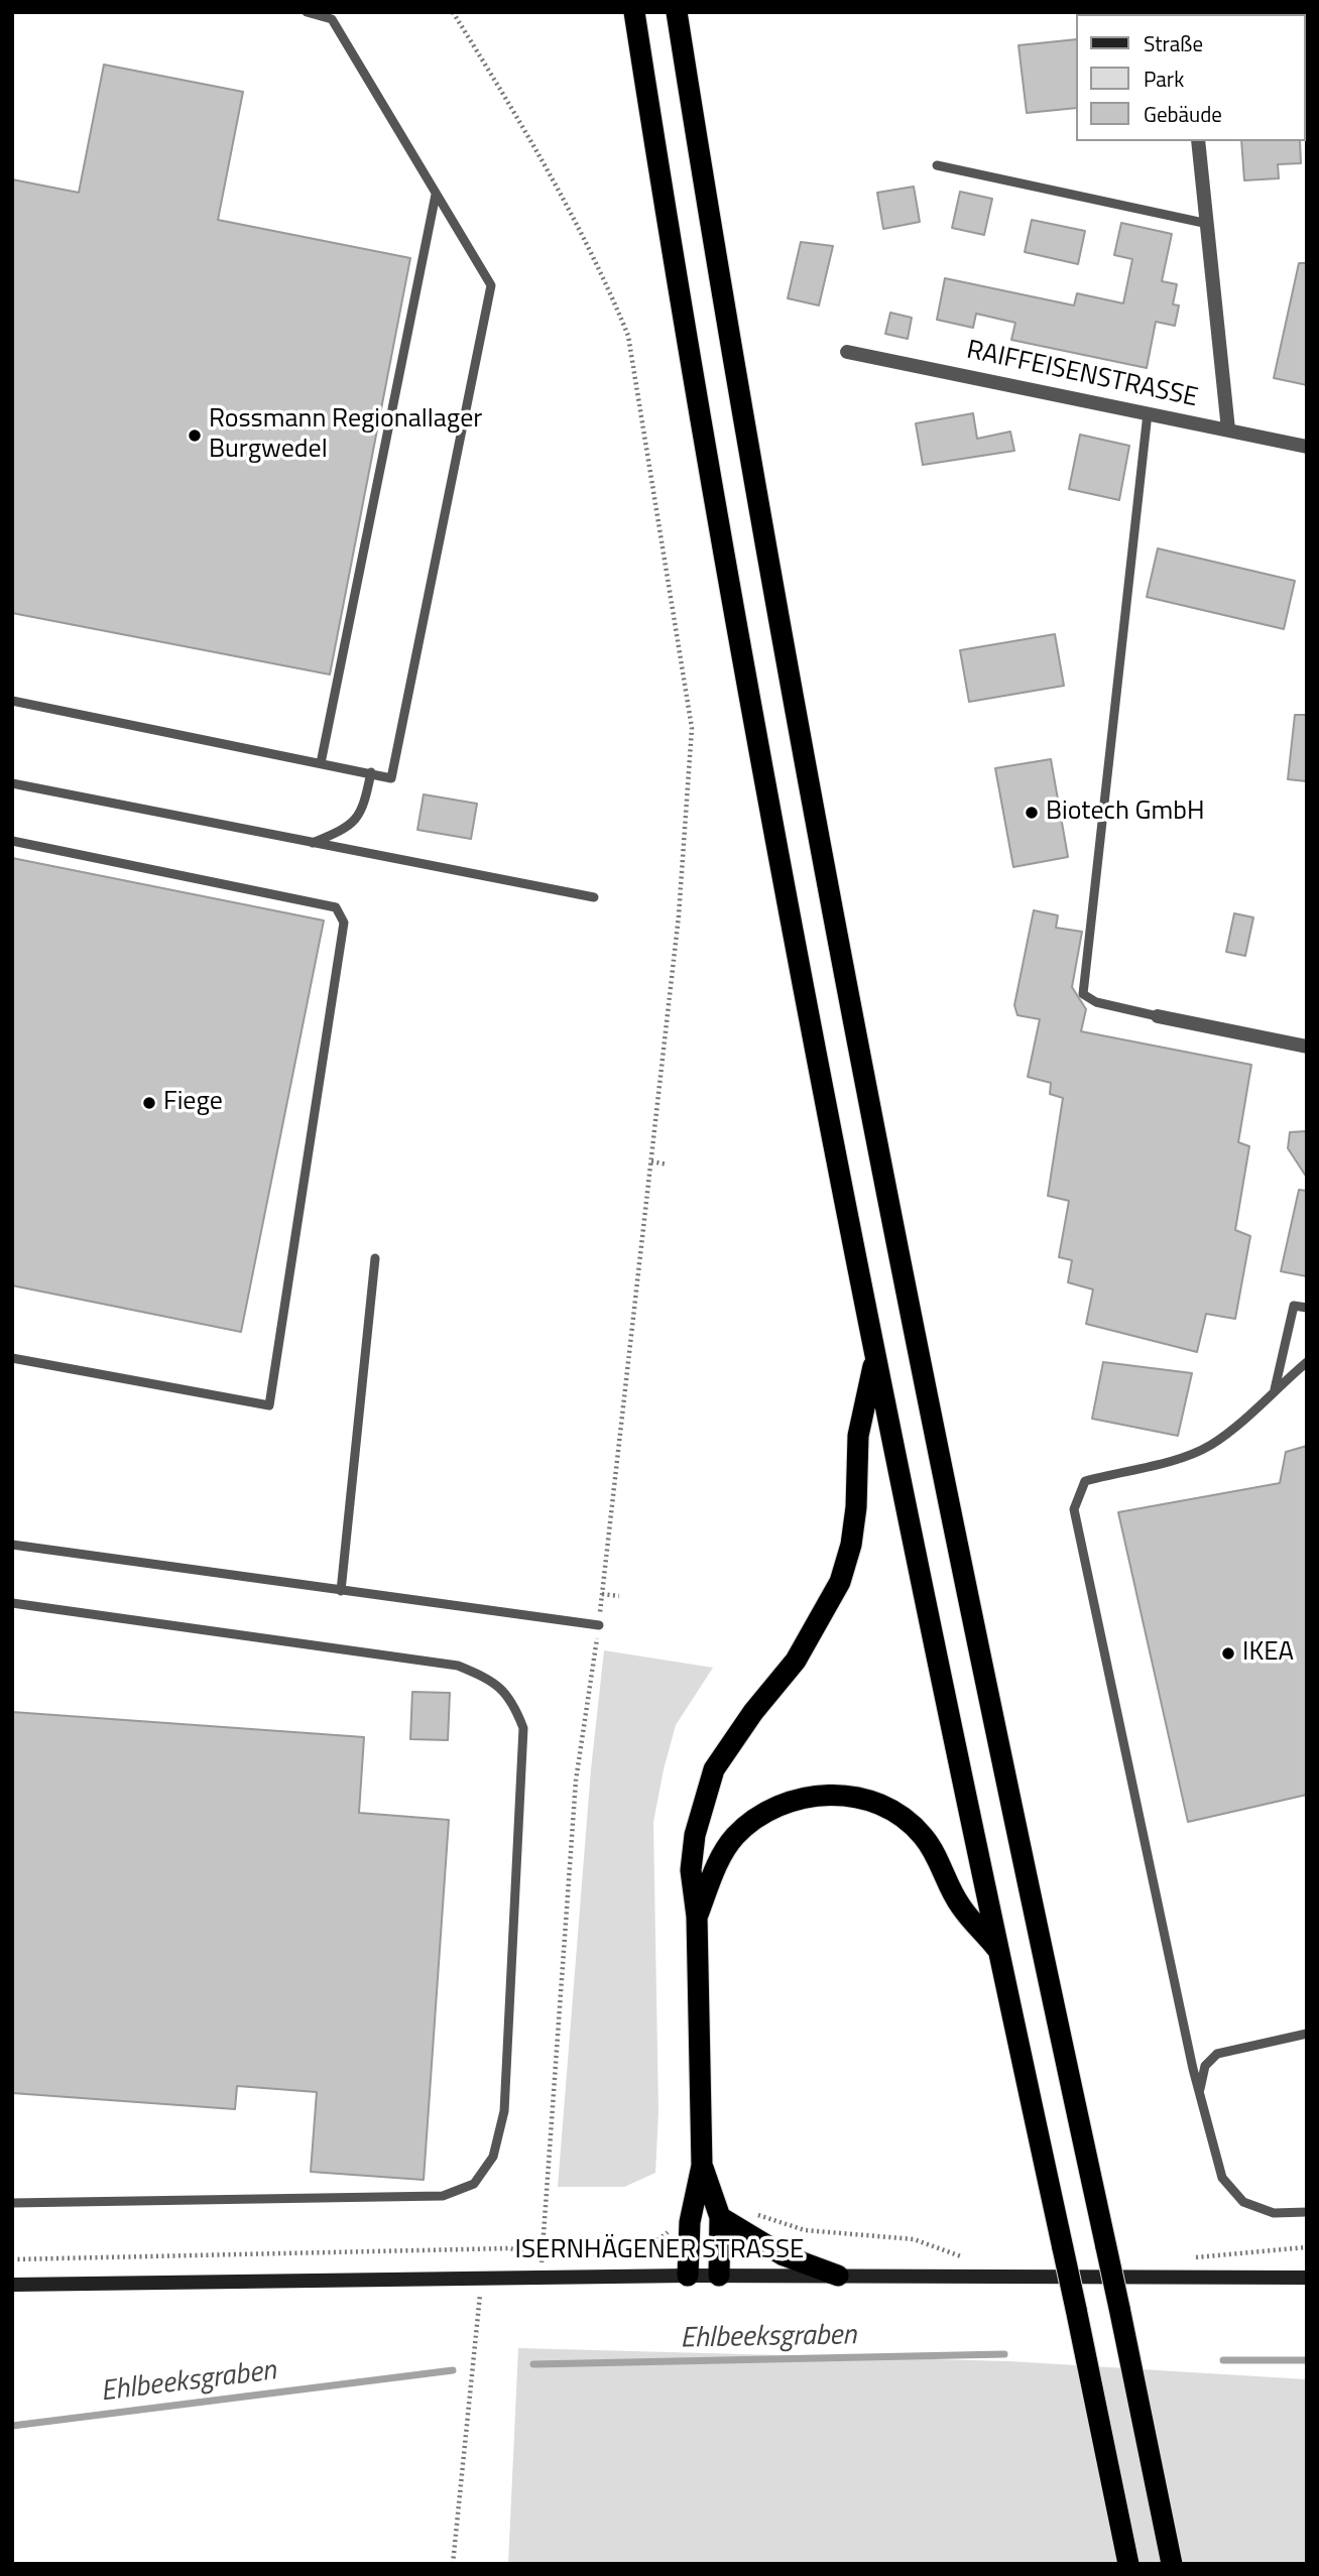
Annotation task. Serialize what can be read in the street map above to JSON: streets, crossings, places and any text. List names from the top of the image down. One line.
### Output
{"streets":{"main road":["ISERNHÄGENER STRASSE"],"street":["RAIFFEISENSTRASSE"]},"water":["Ehlbeeksgraben"],"places":["Rossmann Regionallager Burgwedel","Biotech GmbH","Fiege","IKEA"],"legend":["Straße","Park","Gebäude"]}
